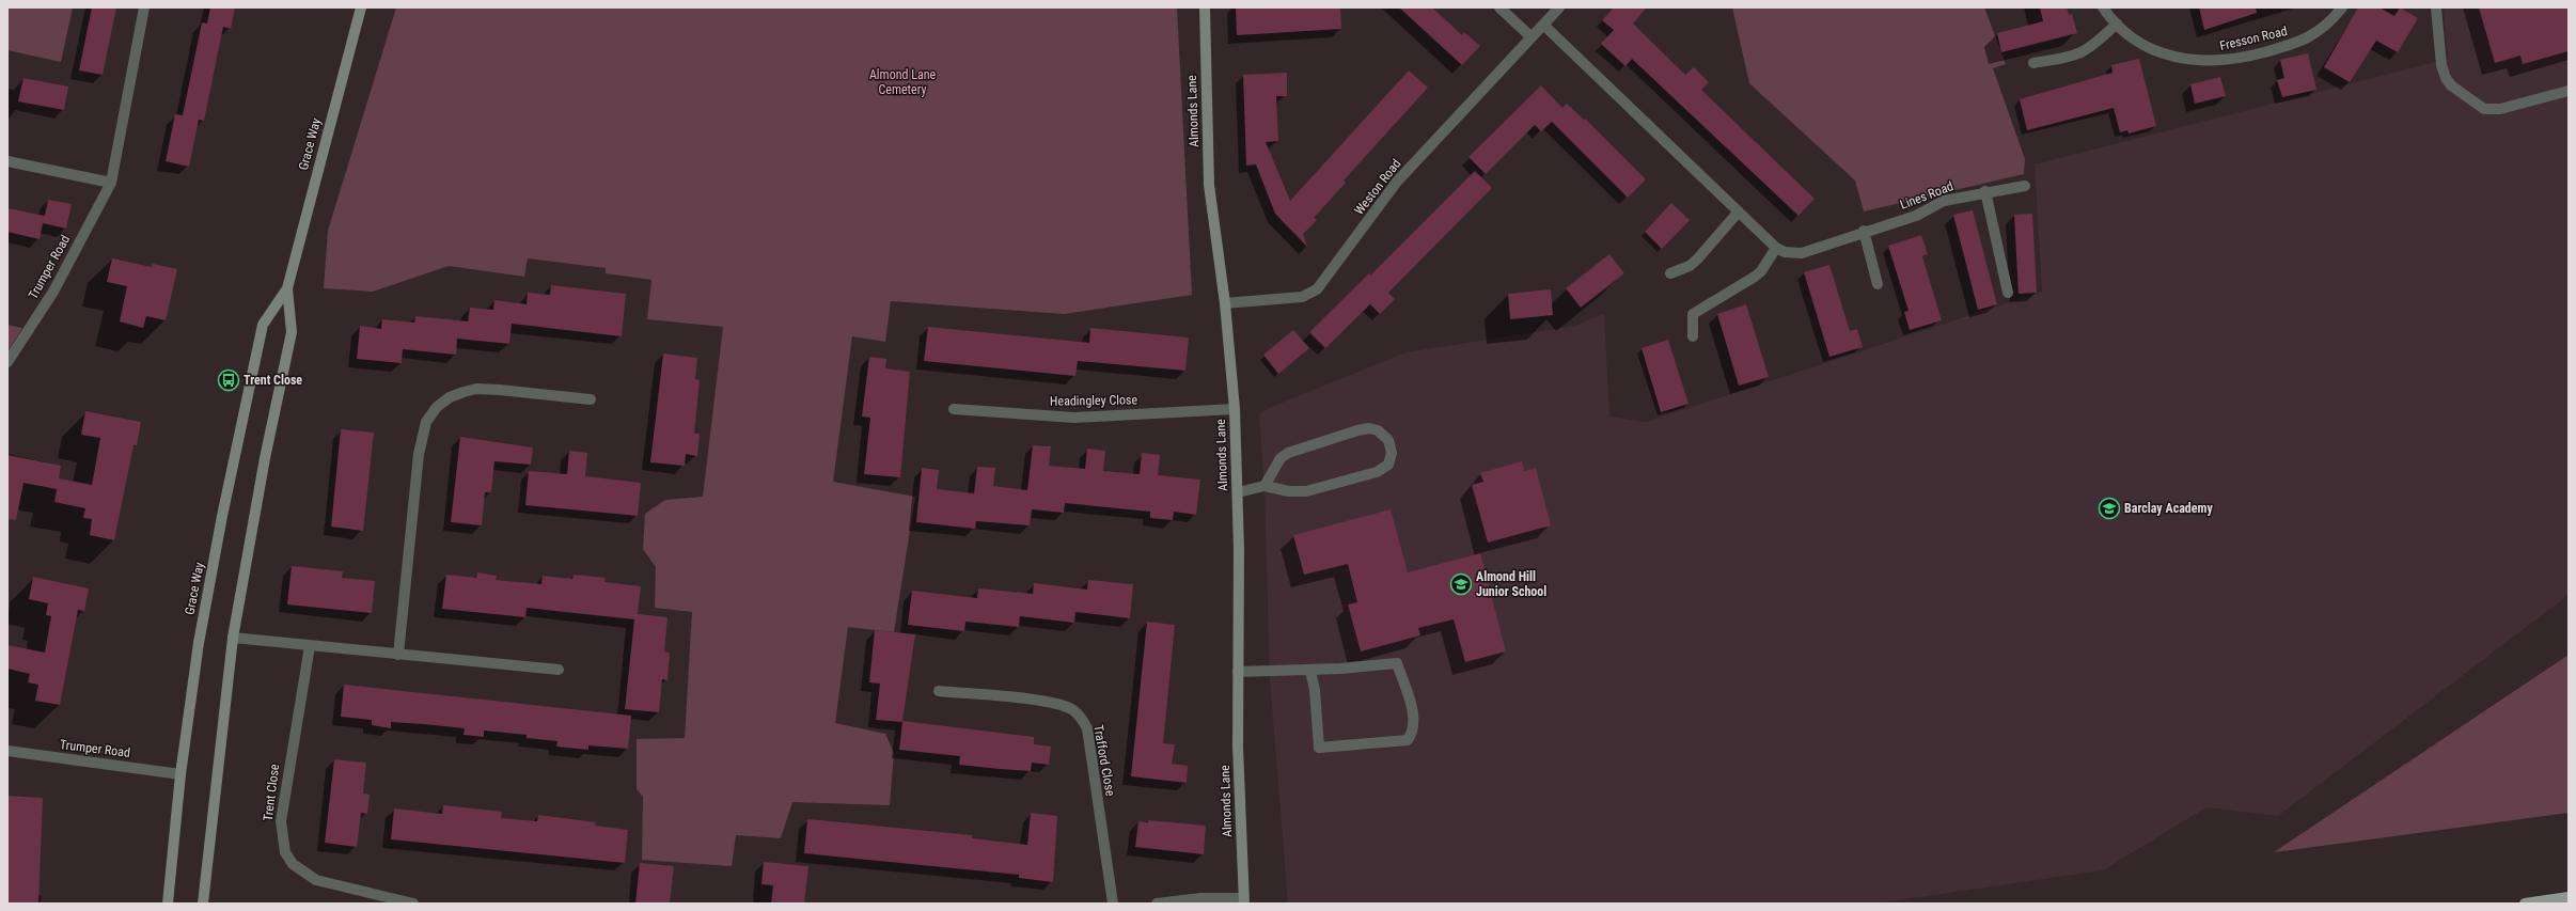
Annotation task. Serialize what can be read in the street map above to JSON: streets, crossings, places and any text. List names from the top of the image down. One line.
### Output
{"streets":{"street":["Fresson Road","Almonds Lane","Grace Way","Weston Road","Lines Road","Trumper Road","Headingley Close","Trafford Close","Trent Close"]},"crossings":[["Almonds Lane","Weston Road"],["Almonds Lane","Headingley Close"],["Grace Way","Trumper Road"]],"parks":["Almond Lane Cemetery"],"places":{"bus stop":["Trent Close"],"school or university":["Barclay Academy","Almond Hill Junior School"]}}
